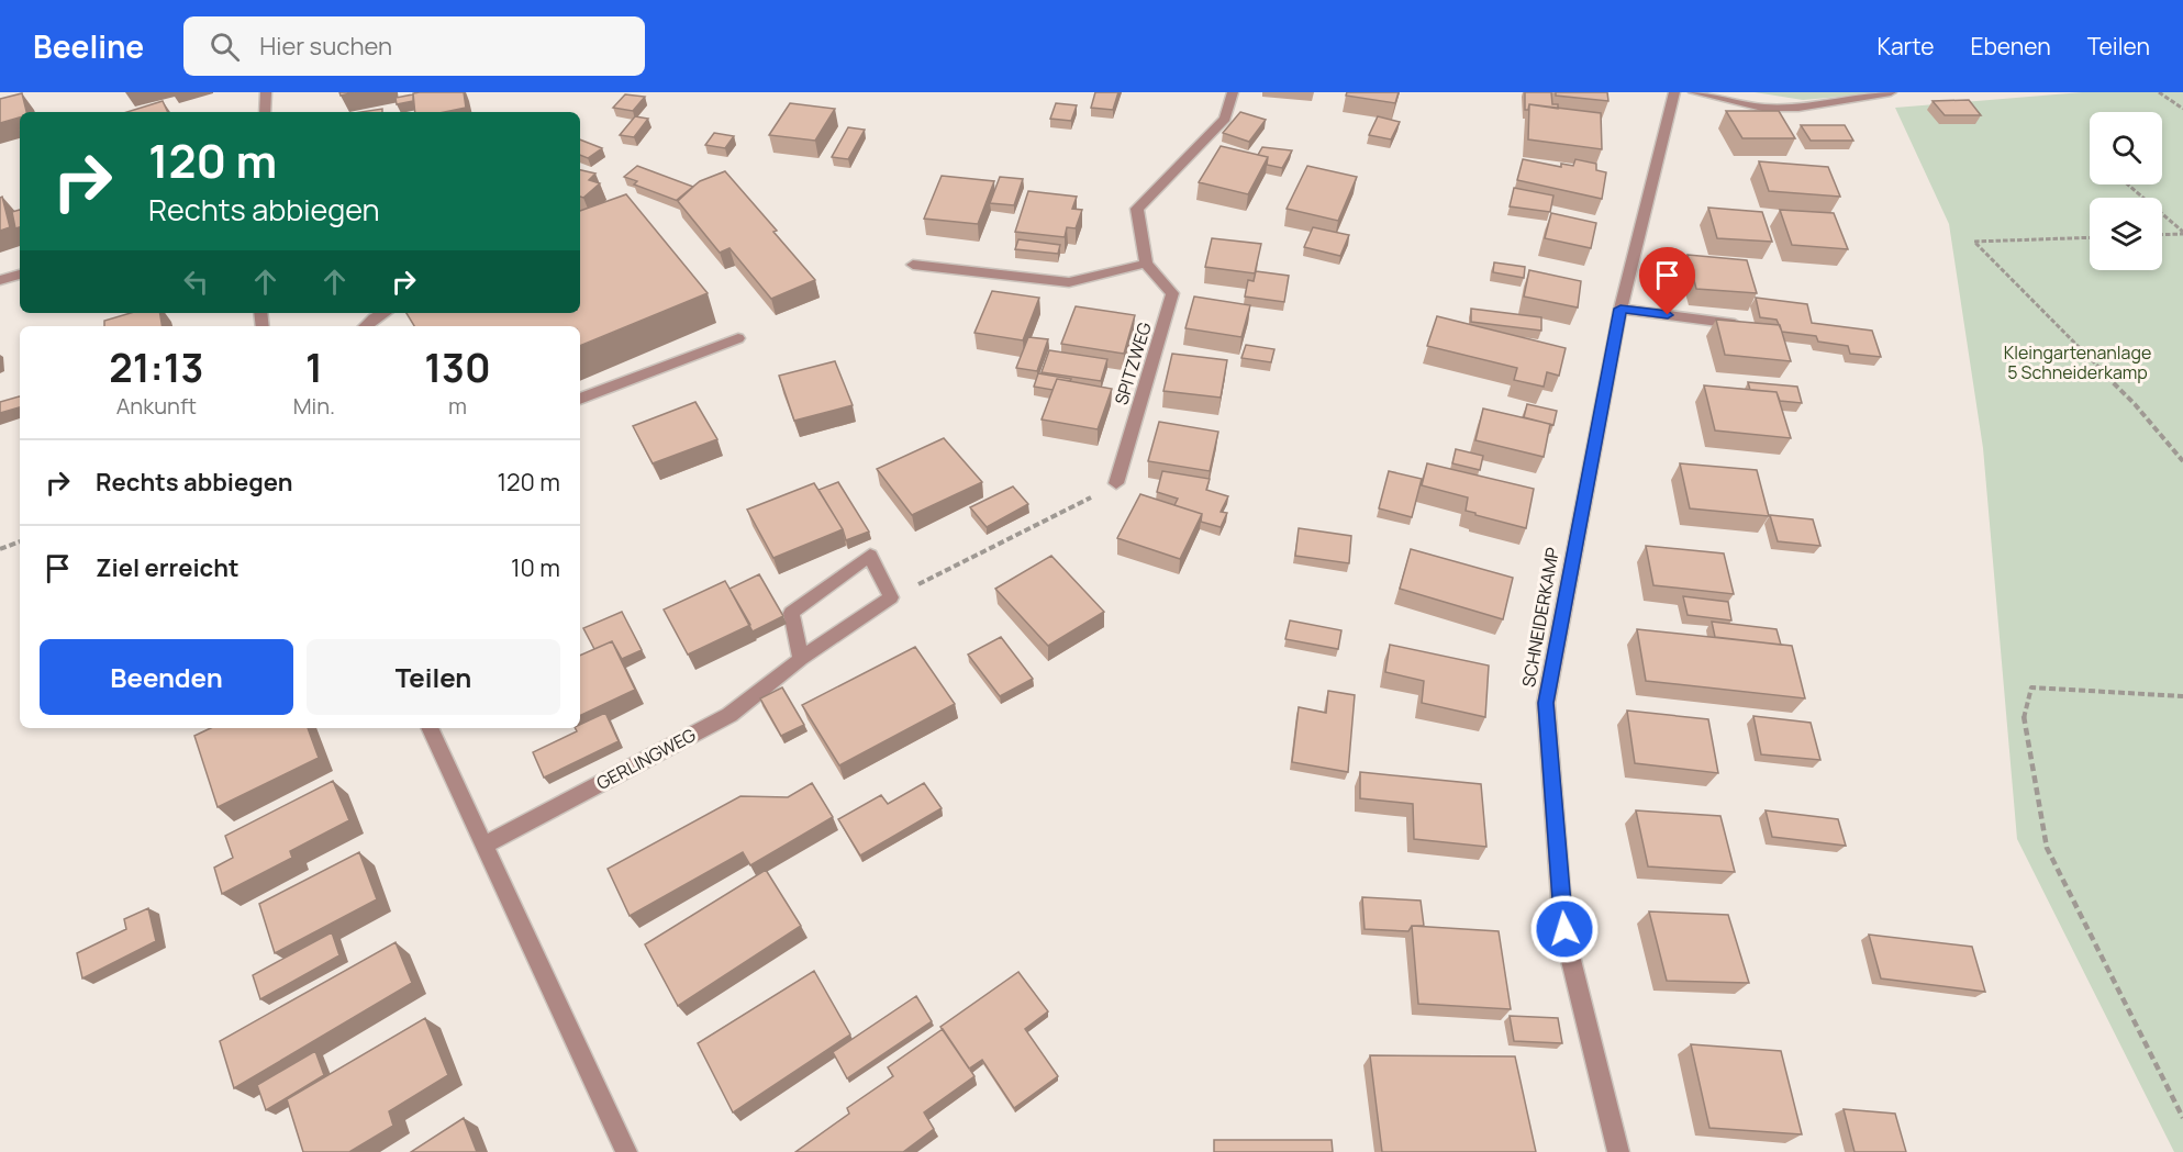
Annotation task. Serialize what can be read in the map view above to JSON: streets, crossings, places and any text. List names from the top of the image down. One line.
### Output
{"streets":{"street":["SPITZWEG","SCHNEIDERKAMP","GERLINGWEG"]},"parks":["Kleingartenanlage 5 Schneiderkamp"],"page":{"header":"Beeline","search":"Hier suchen","nav":["Karte","Ebenen","Teilen"],"turn":["120 m","Rechts abbiegen"],"eta":["21:13","Ankunft","1","Min.","130","m"],"list":[{"name":"Rechts abbiegen","value":"120 m"},{"name":"Ziel erreicht","value":"10 m"}],"buttons":["Beenden","Teilen"]}}
